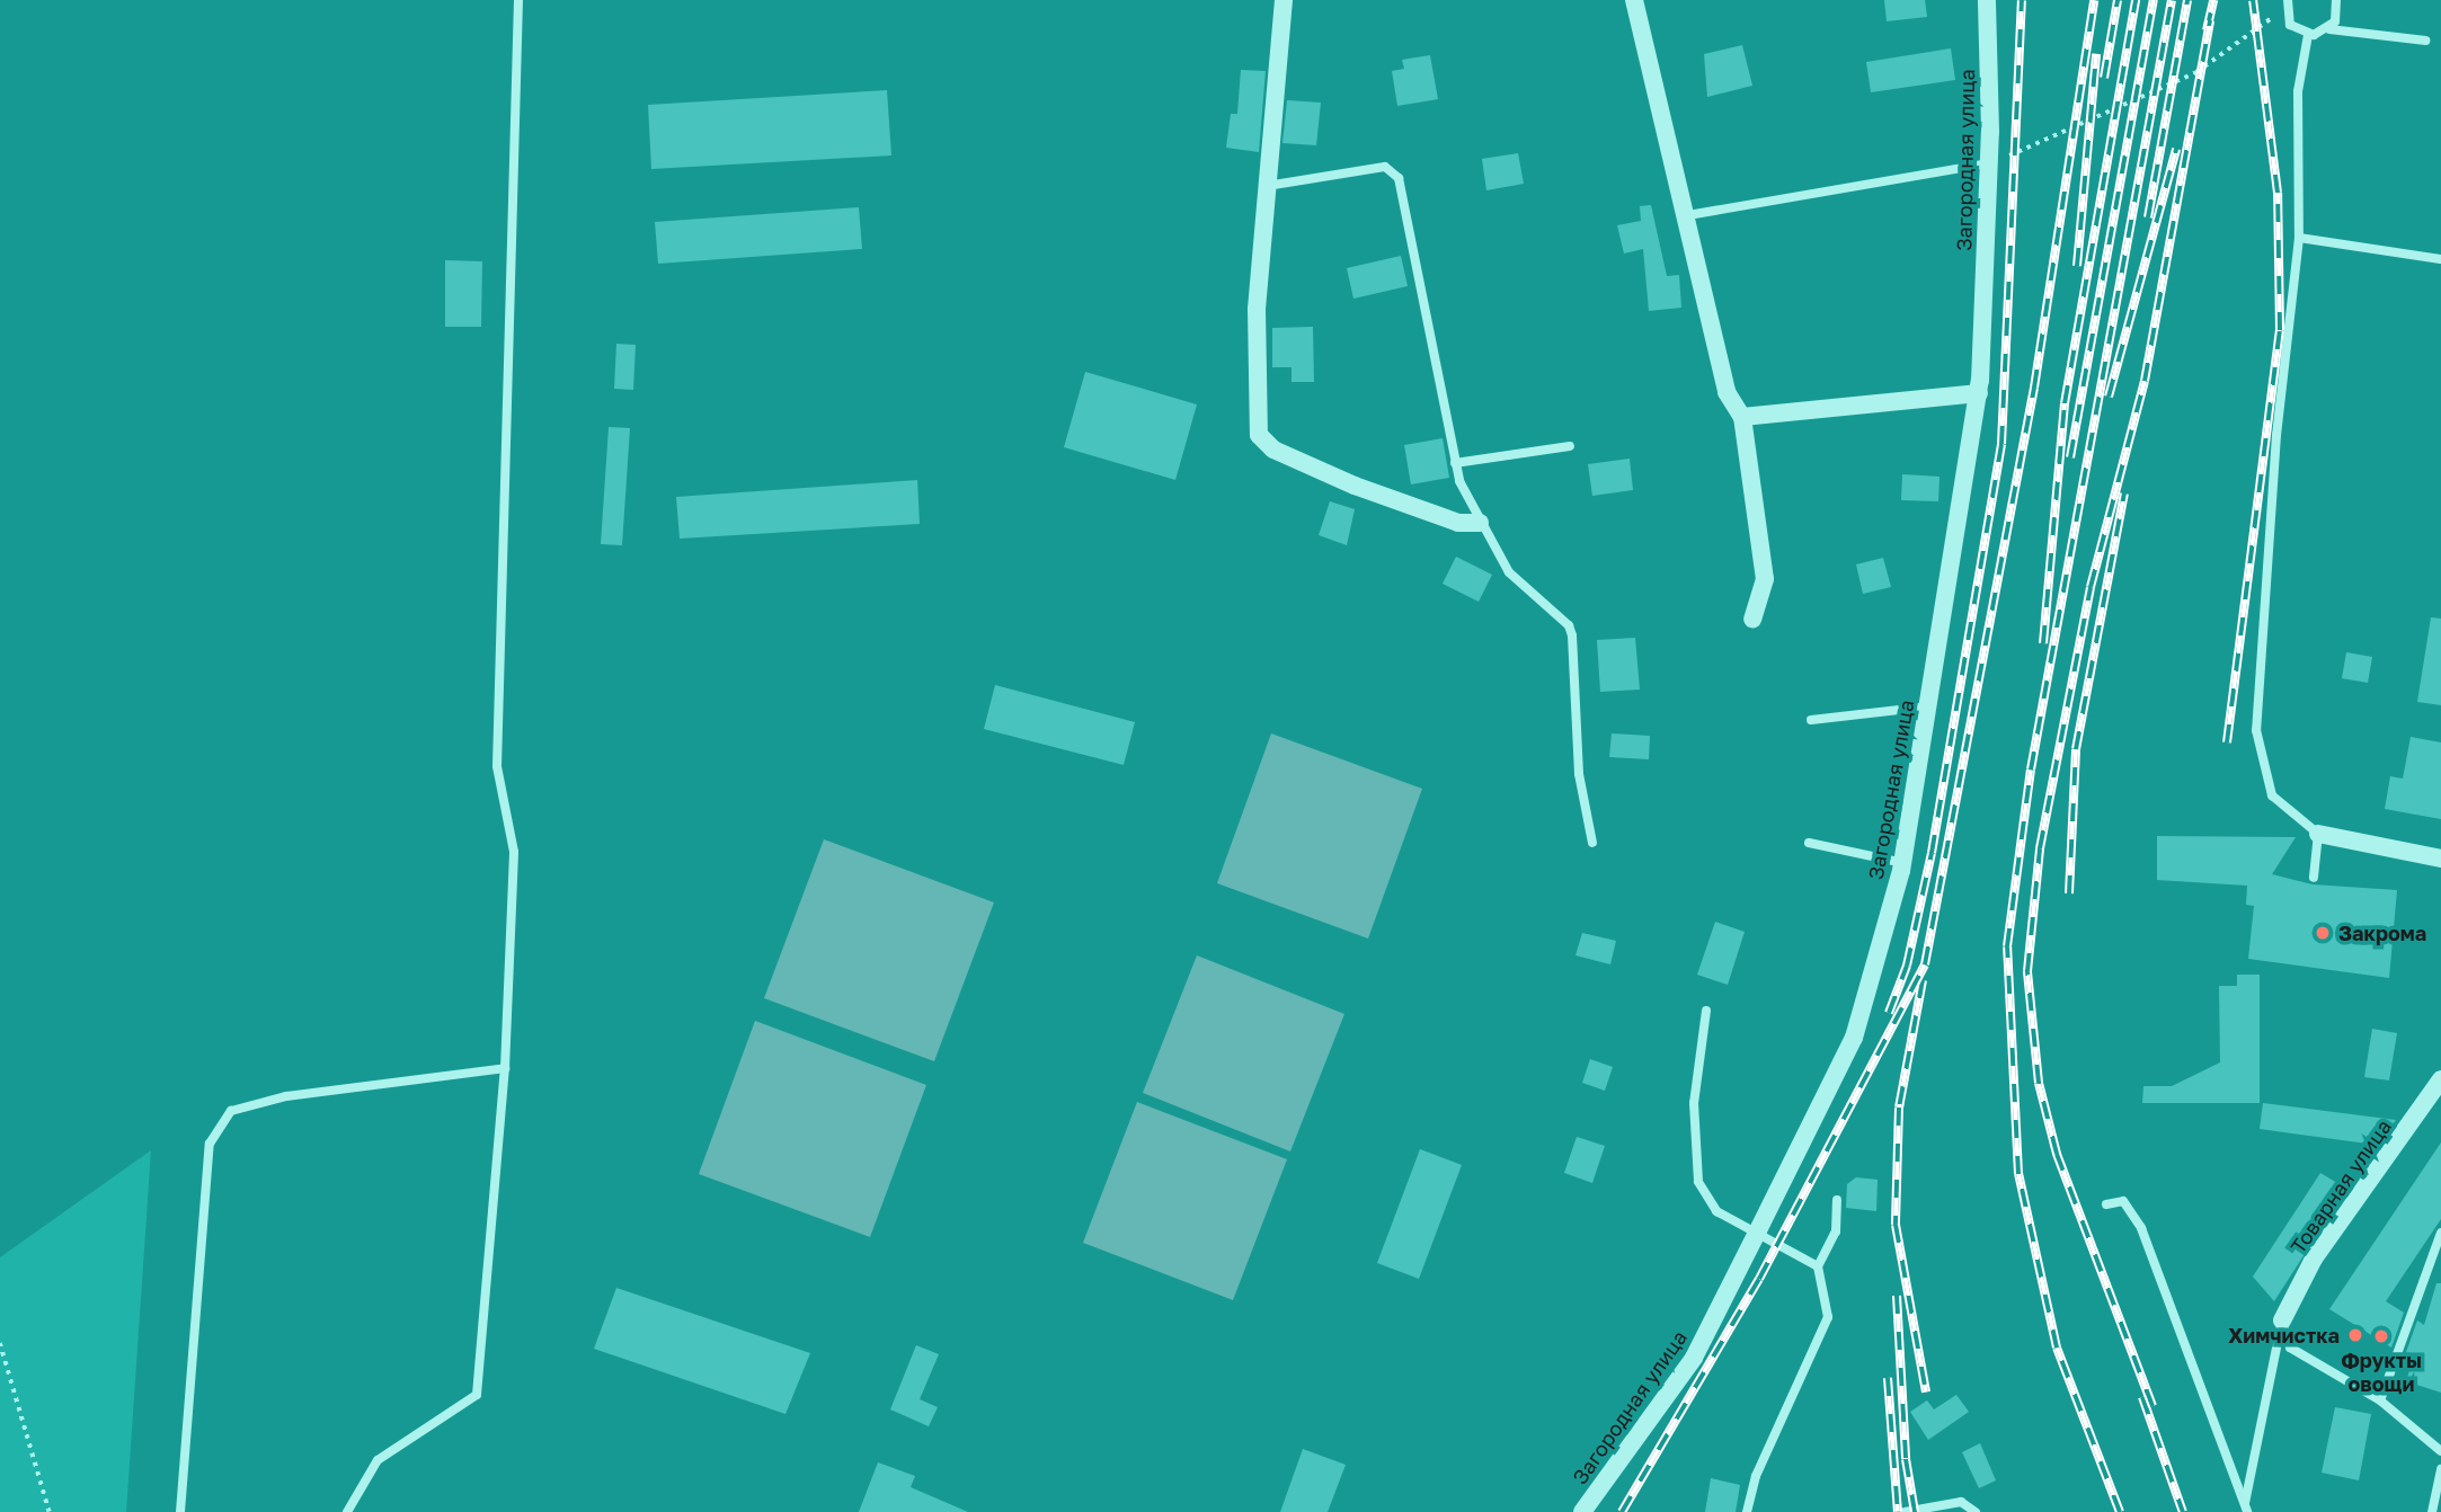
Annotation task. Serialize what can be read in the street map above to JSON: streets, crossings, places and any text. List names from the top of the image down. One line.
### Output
{"streets":{"street":["Загородная улица","Товарная улица"]},"places":["Закрома","Химчистка","Фрукты овощи"]}
